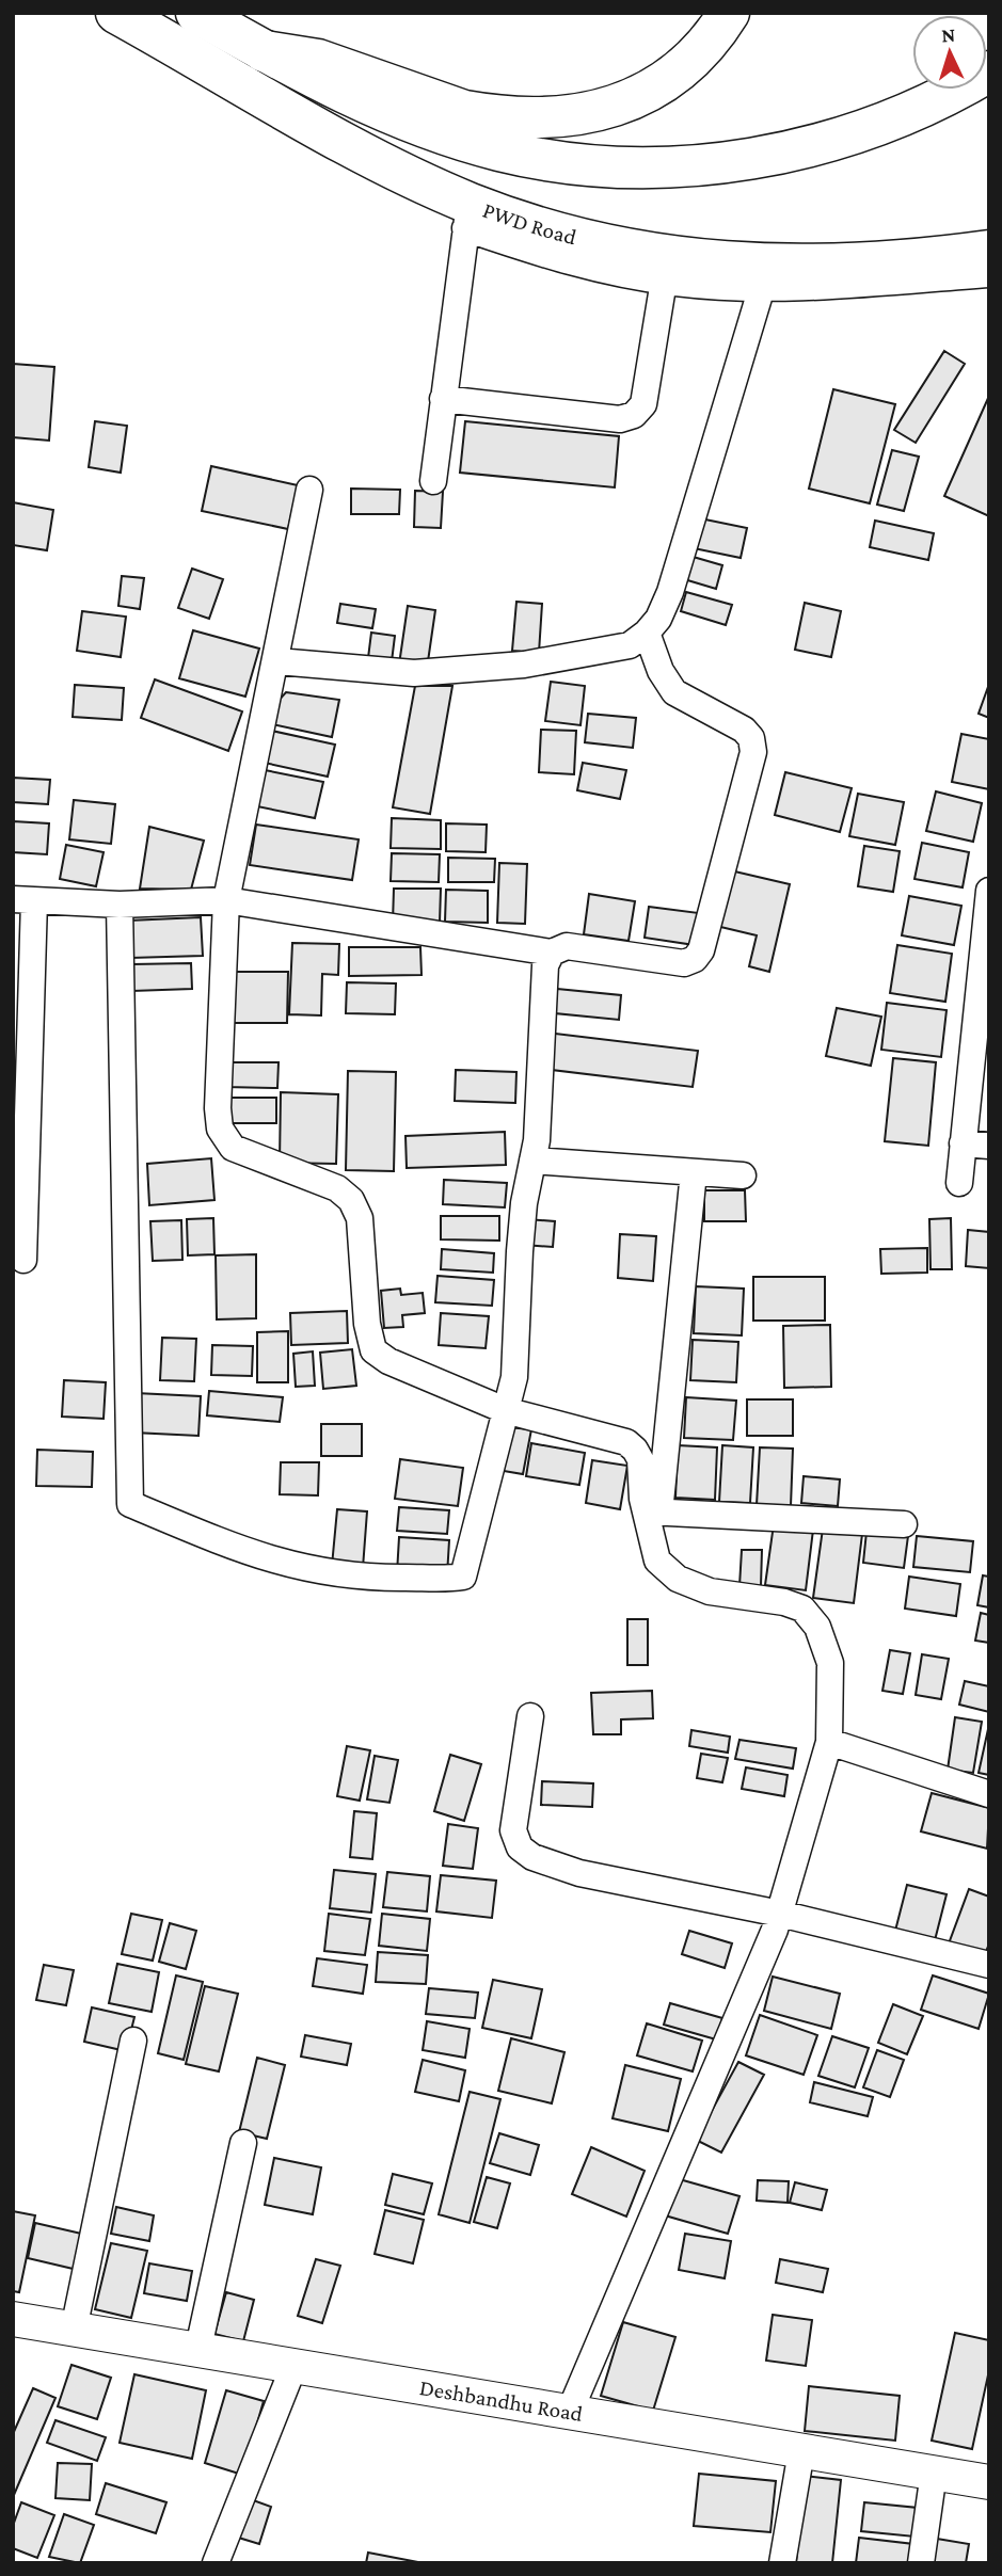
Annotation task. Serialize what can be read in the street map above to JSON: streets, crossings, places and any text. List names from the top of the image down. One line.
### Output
{"streets":{"main road":["PWD Road"],"street":["Deshbandhu Road"]},"north":"top"}
